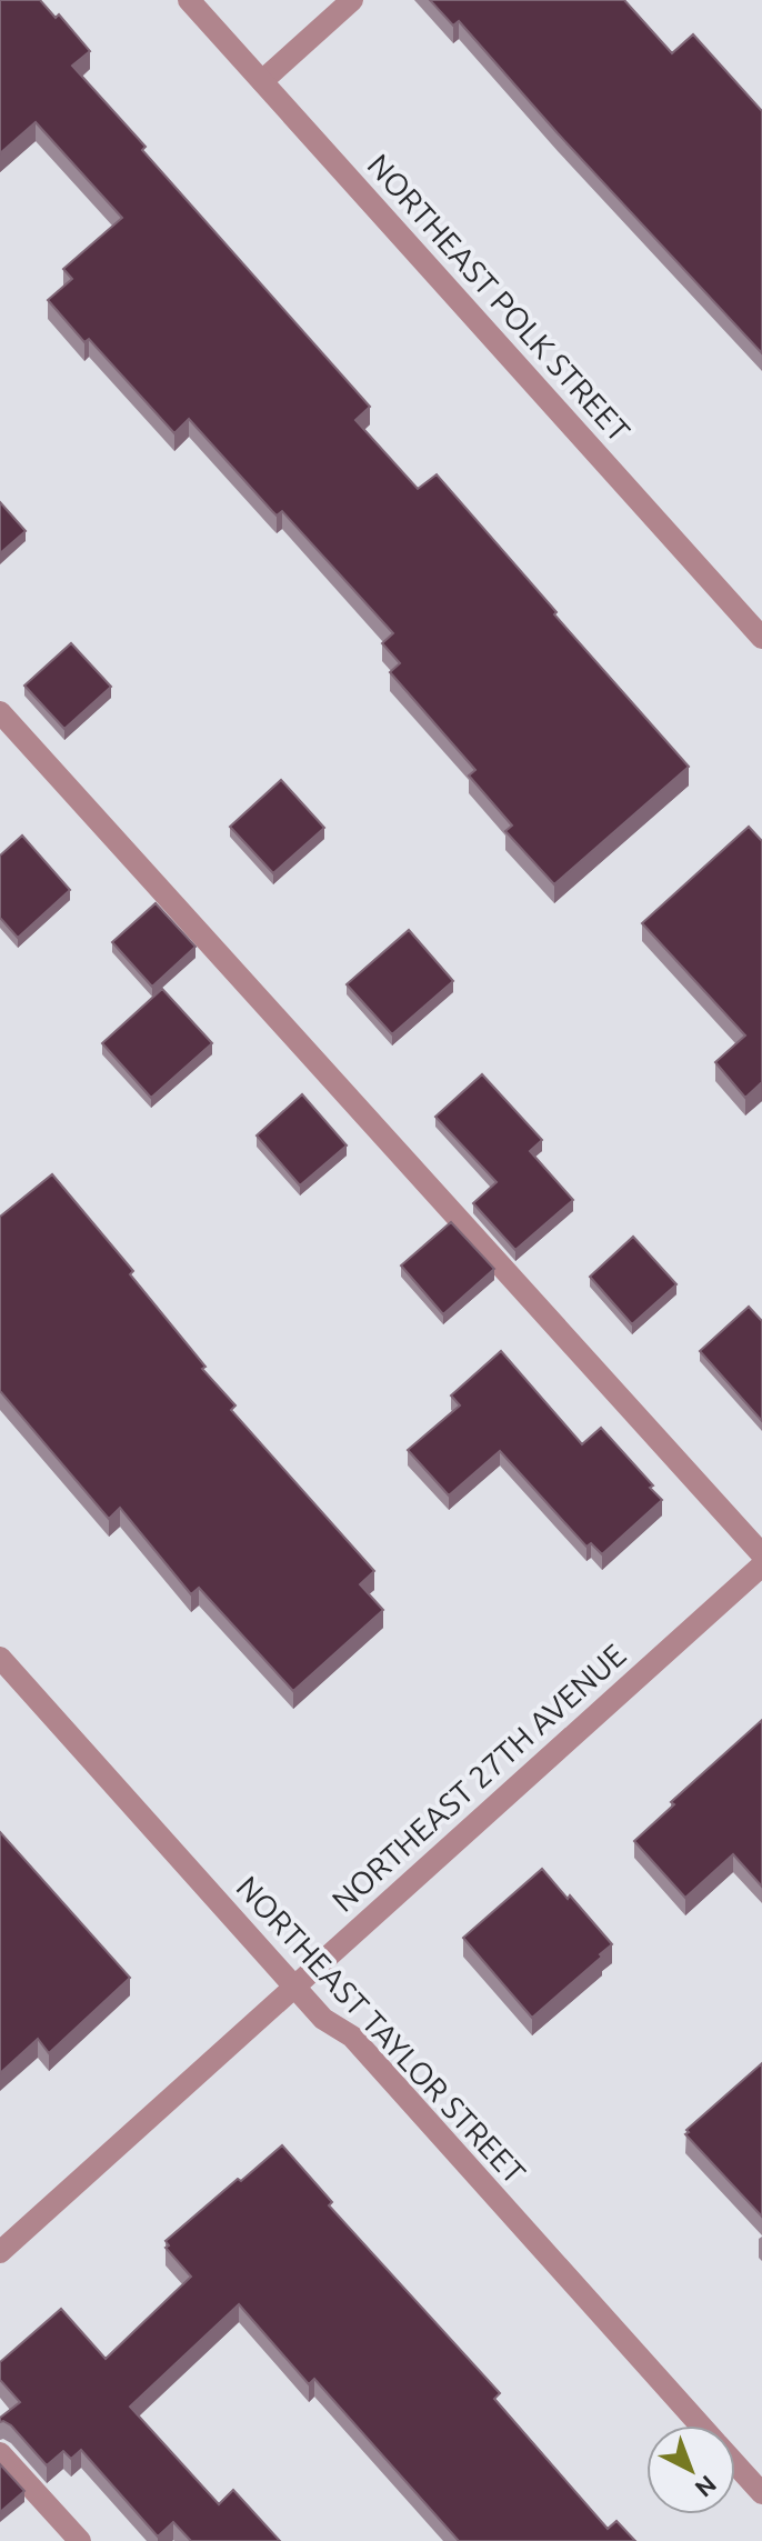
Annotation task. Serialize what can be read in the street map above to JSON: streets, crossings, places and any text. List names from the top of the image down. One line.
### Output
{"streets":{"street":["NORTHEAST POLK STREET","NORTHEAST 27TH AVENUE","NORTHEAST TAYLOR STREET"]},"crossings":[["NORTHEAST 27TH AVENUE","NORTHEAST TAYLOR STREET"]],"north":"bottom right"}
